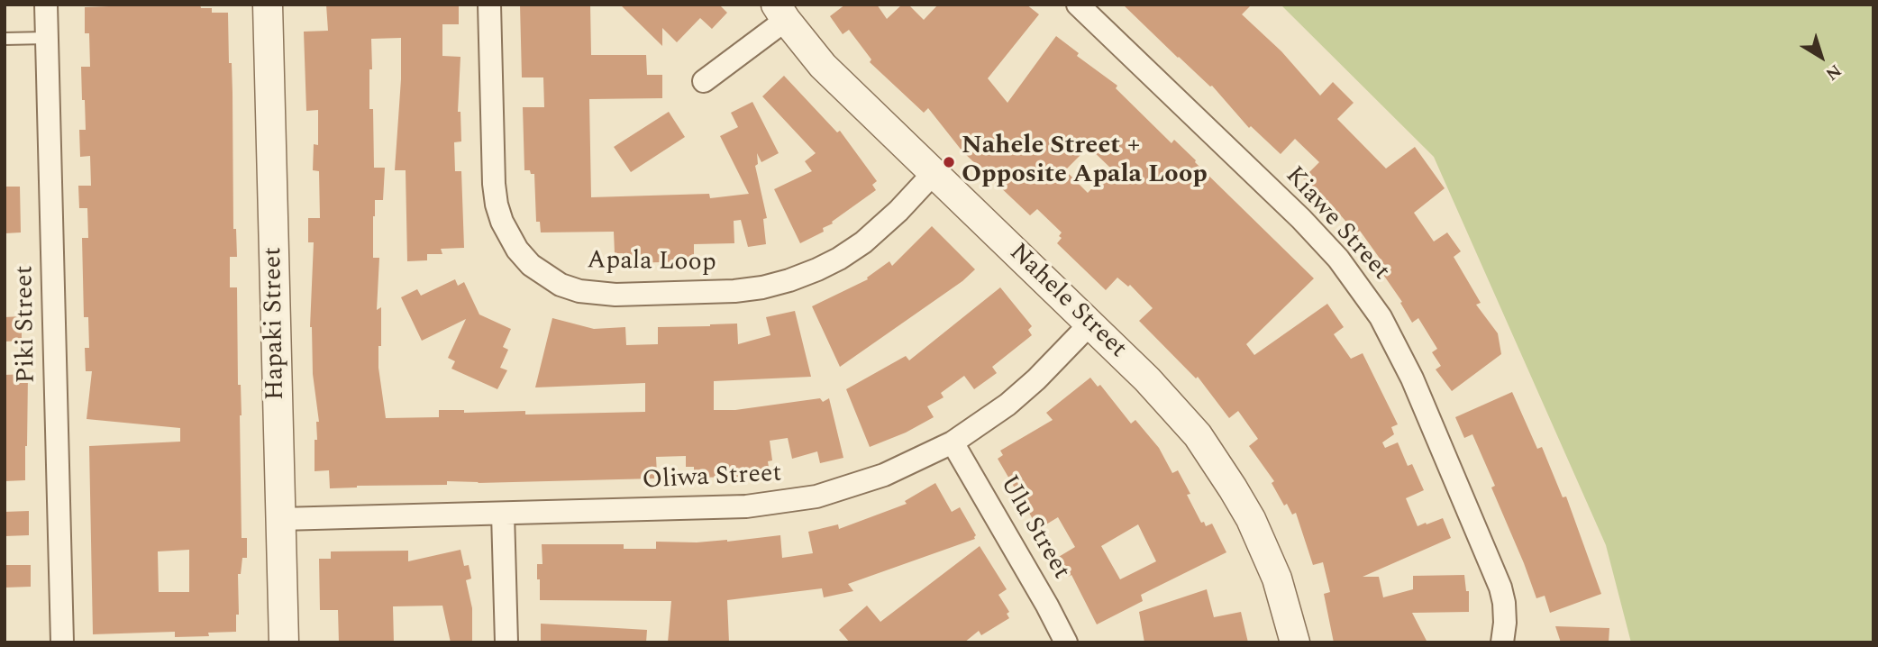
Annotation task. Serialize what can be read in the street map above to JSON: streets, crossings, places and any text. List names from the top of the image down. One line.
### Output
{"streets":{"street":["Kiawe Street","Apala Loop","Nahele Street","Hapaki Street","Piki Street","Oliwa Street","Ulu Street"]},"crossings":[["Apala Loop","Nahele Street"],["Nahele Street","Oliwa Street"],["Hapaki Street","Oliwa Street"],["Oliwa Street","Ulu Street"]],"places":["Nahele Street + Opposite Apala Loop"],"north":"bottom right"}
